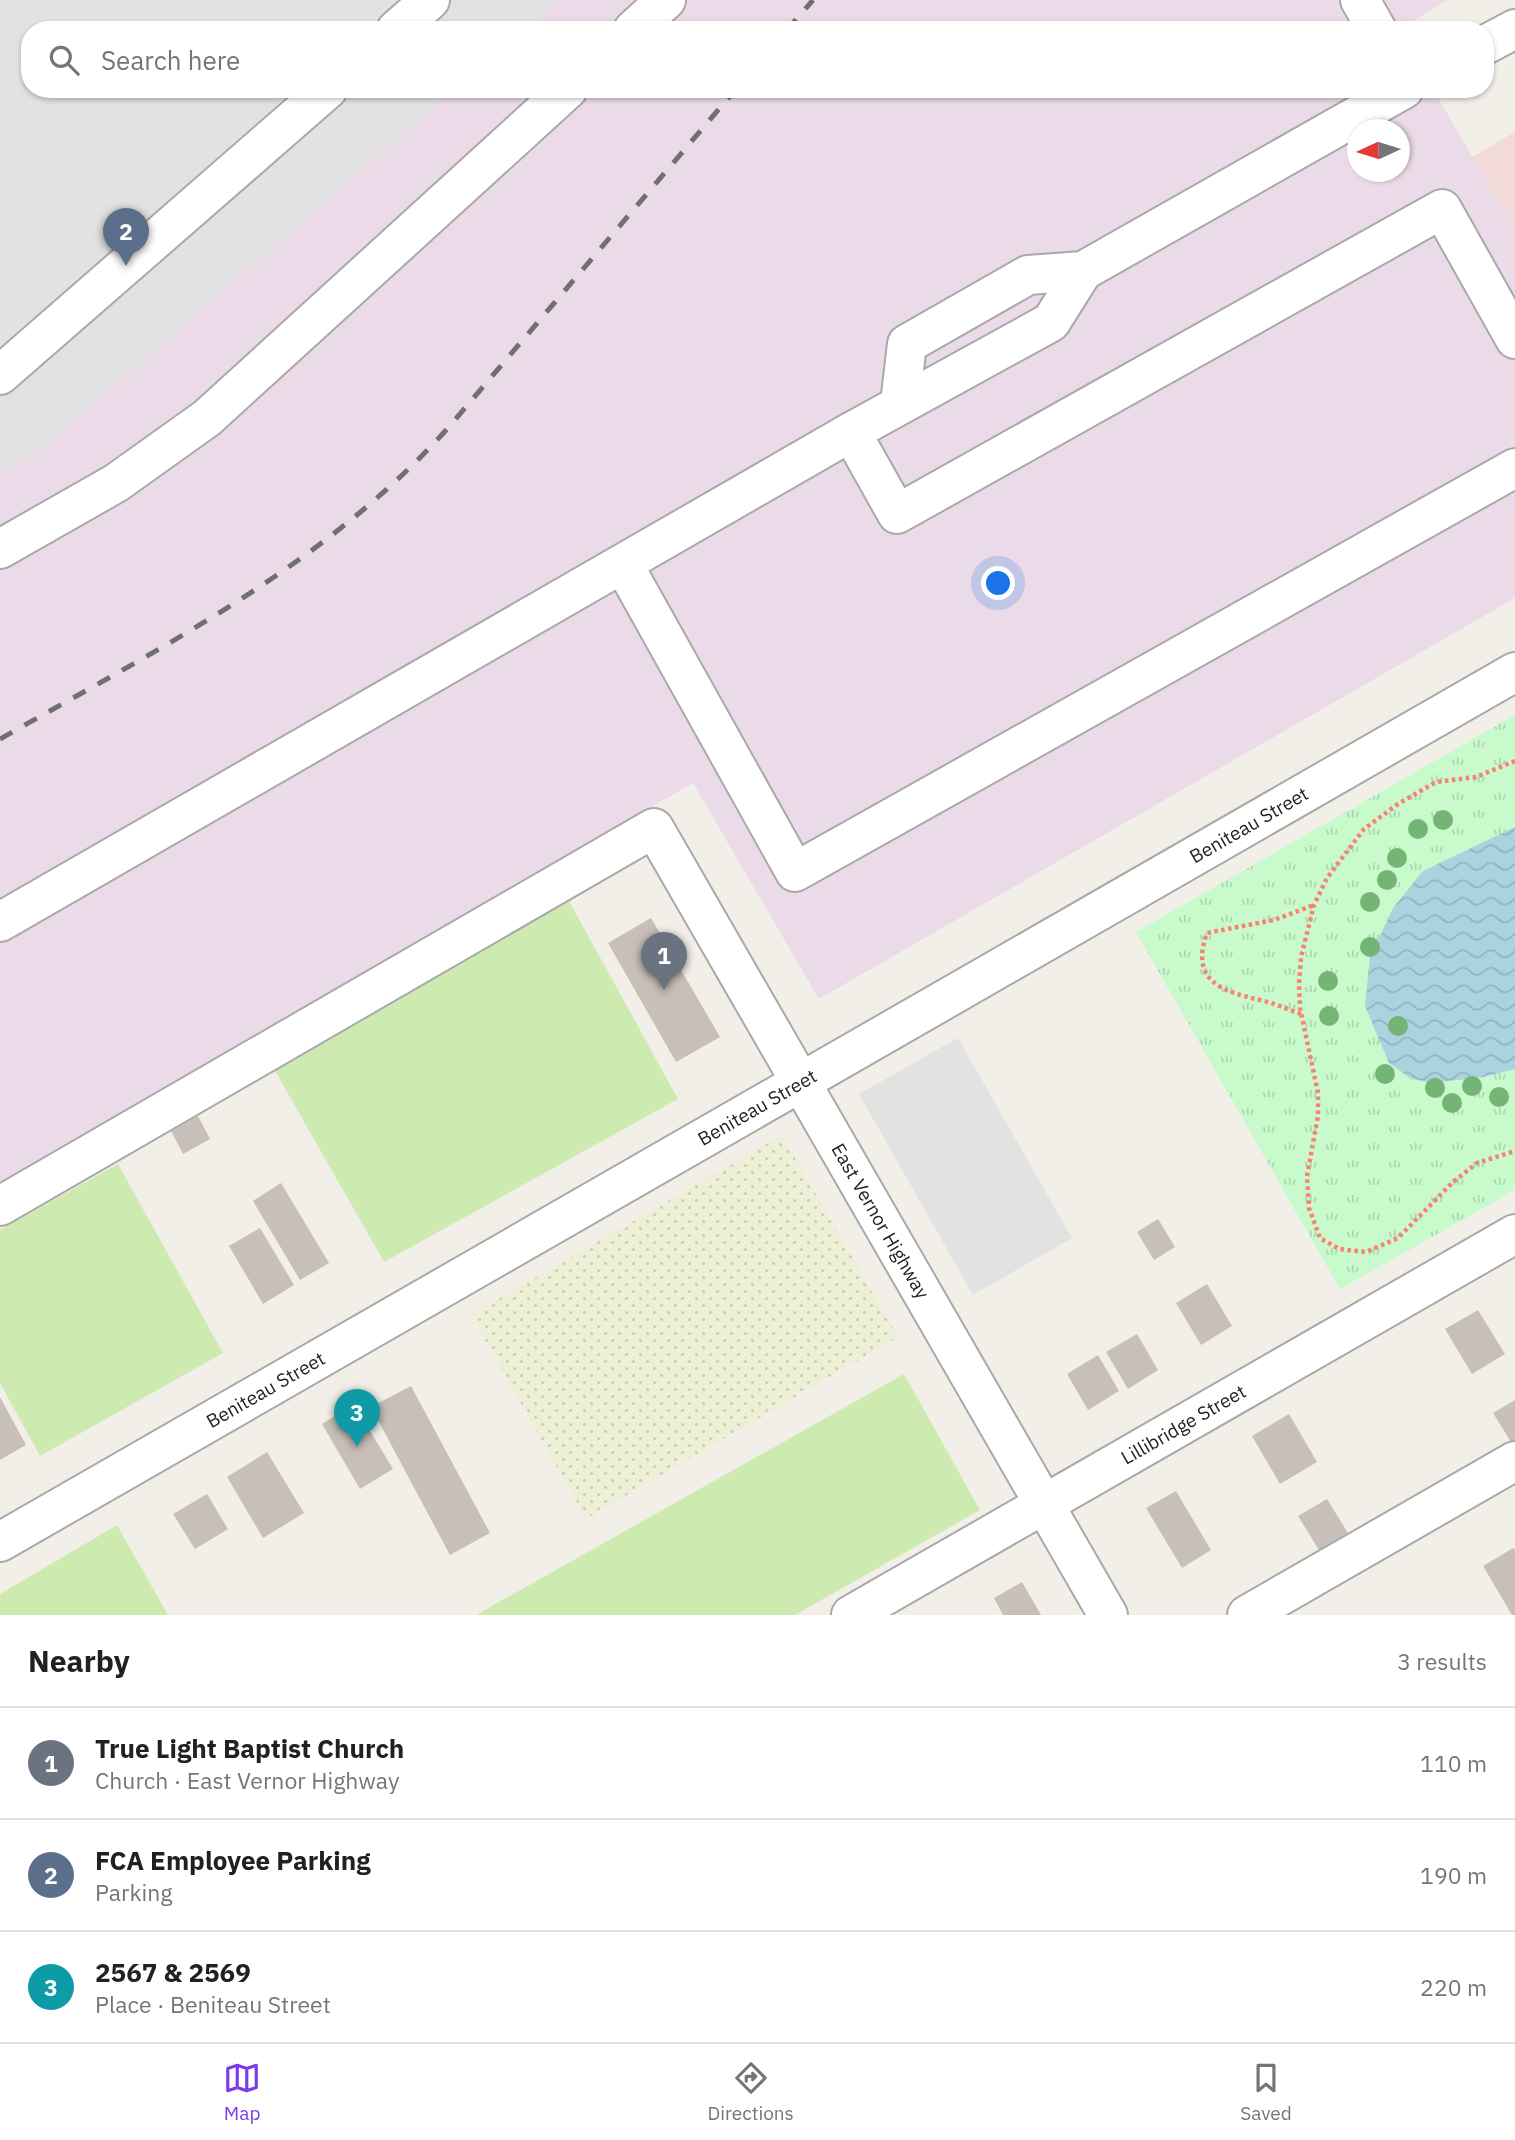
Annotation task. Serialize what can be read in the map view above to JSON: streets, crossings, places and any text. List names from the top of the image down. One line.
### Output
{"streets":{"street":["Beniteau Street","East Vernor Highway","Lillibridge Street"]},"crossings":[["Beniteau Street","East Vernor Highway"],["East Vernor Highway","Lillibridge Street"]],"north":"left","page":{"search":"Search here","pins":["2","1","3"],"heading":["Nearby","3 results"],"list":[{"mark":"1","name":"True Light Baptist Church","note":"Church · East Vernor Highway","value":"110 m"},{"mark":"2","name":"FCA Employee Parking","note":"Parking","value":"190 m"},{"mark":"3","name":"2567 & 2569","note":"Place · Beniteau Street","value":"220 m"}],"nav":["Map","Directions","Saved"]}}
